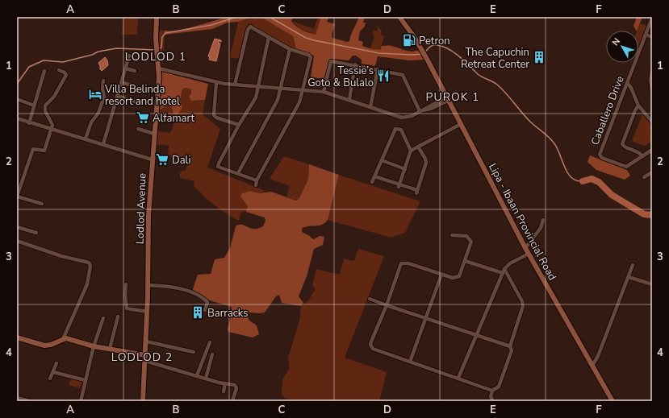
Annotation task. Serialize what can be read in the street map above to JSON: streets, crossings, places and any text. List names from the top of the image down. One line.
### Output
{"streets":{"main road":["Lodlod Avenue","Lipa - Ibaan Provincial Road"],"street":["Caballero Drive"]},"districts":["LODLOD 1","PUROK 1","LODLOD 2"],"places":{"fuel station":["Petron"],"building":["The Capuchin Retreat Center","Barracks"],"restaurant":["Tessie’s Goto & Bulalo"],"hotel":["Villa Belinda resort and hotel"],"supermarket":["Alfamart","Dali"]},"north":"top left","grid":{"columns":["A","B","C","D","E","F"],"rows":["1","2","3","4"]}}
